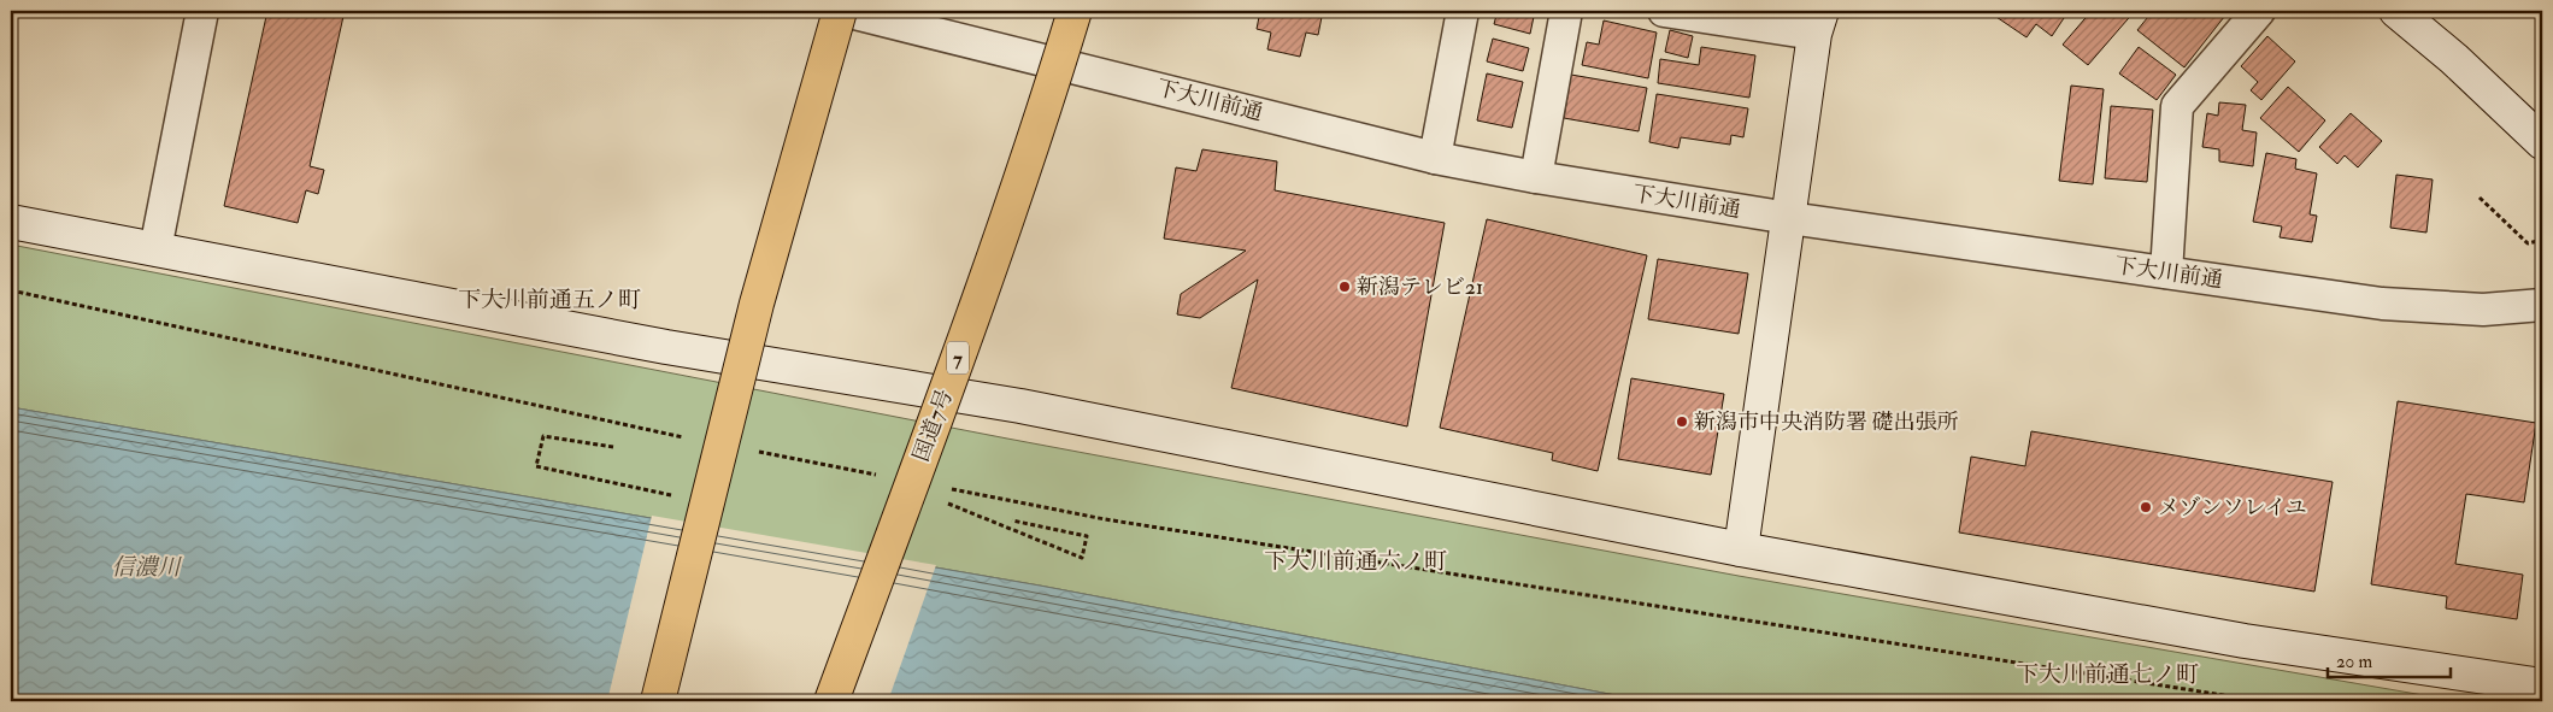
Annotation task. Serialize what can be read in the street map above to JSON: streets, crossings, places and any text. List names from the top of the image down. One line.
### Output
{"streets":{"highway":["7","国道7号"],"street":["下大川前通"]},"districts":["下大川前通五ノ町","下大川前通六ノ町","下大川前通七ノ町"],"water":["信濃川"],"places":["新潟テレビ21","新潟市中央消防署 礎出張所","メゾンソレイユ"],"scale_bar":"20 m"}
